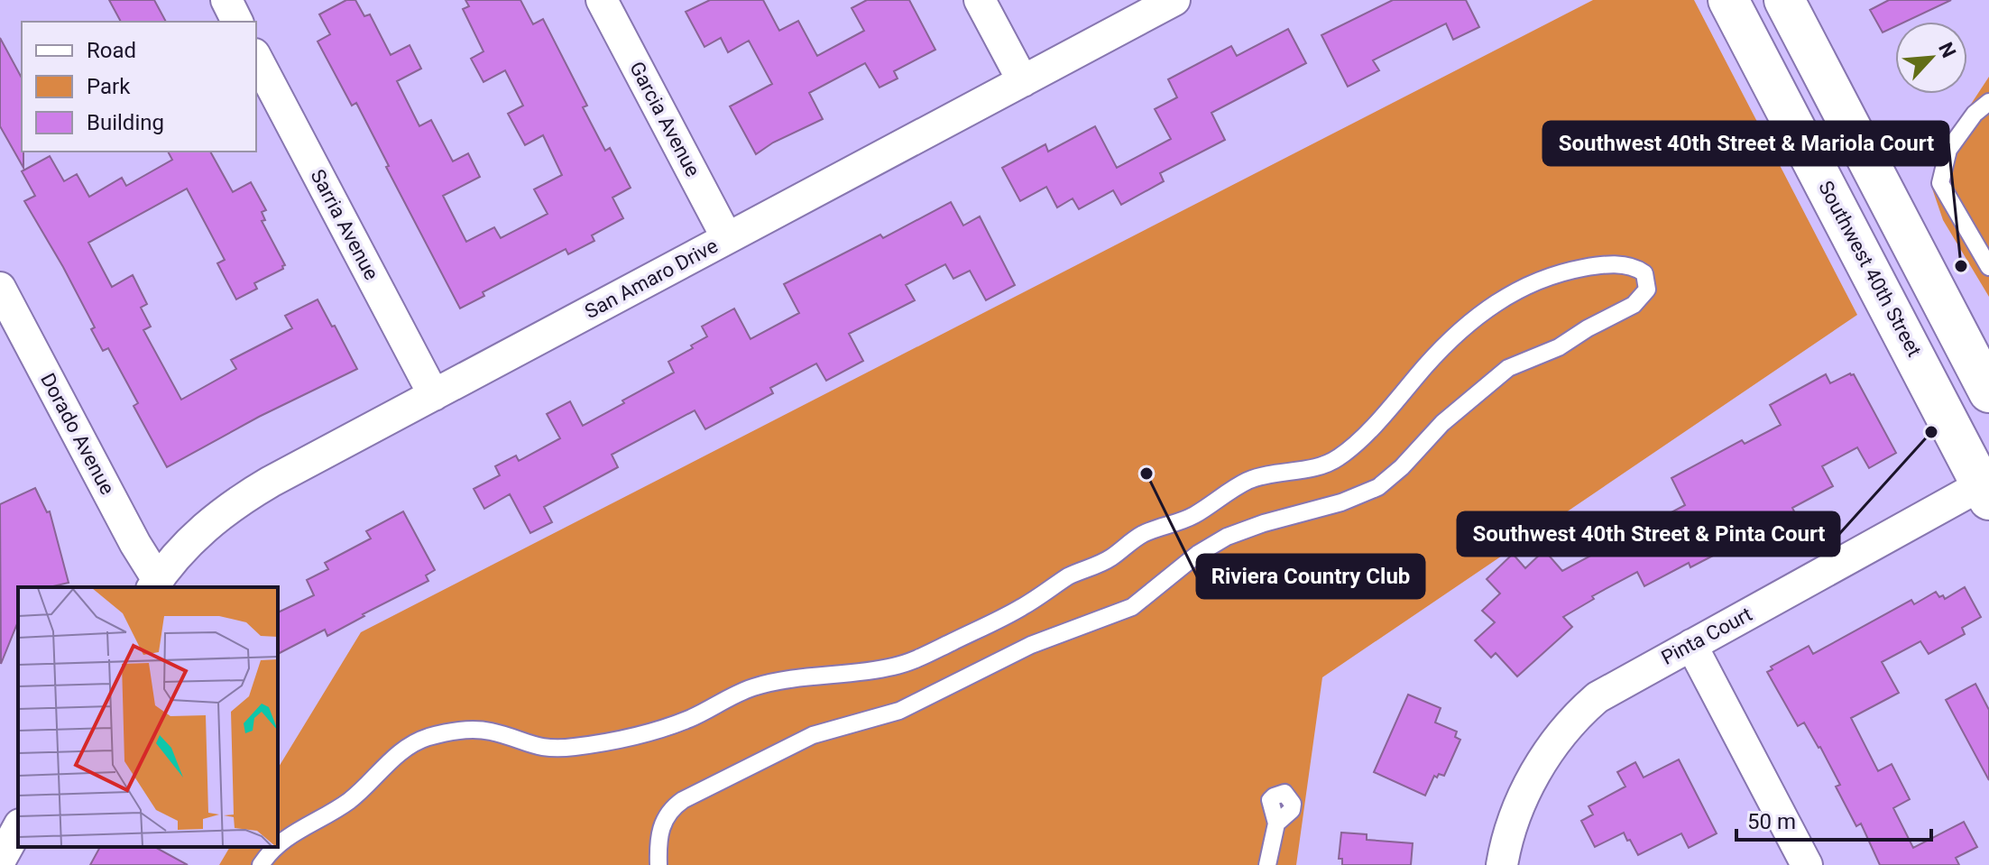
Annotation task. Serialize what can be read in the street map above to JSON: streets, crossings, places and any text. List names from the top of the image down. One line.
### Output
{"streets":{"main road":["Southwest 40th Street"],"street":["Garcia Avenue","Sarria Avenue","San Amaro Drive","Dorado Avenue","Pinta Court"]},"crossings":[["Garcia Avenue","San Amaro Drive"],["Sarria Avenue","San Amaro Drive"],["Southwest 40th Street","Pinta Court"],["San Amaro Drive","Dorado Avenue"]],"places":["Southwest 40th Street & Mariola Court","Southwest 40th Street & Pinta Court","Riviera Country Club"],"legend":["Road","Park","Building"],"scale_bar":"50 m","north":"top right"}
